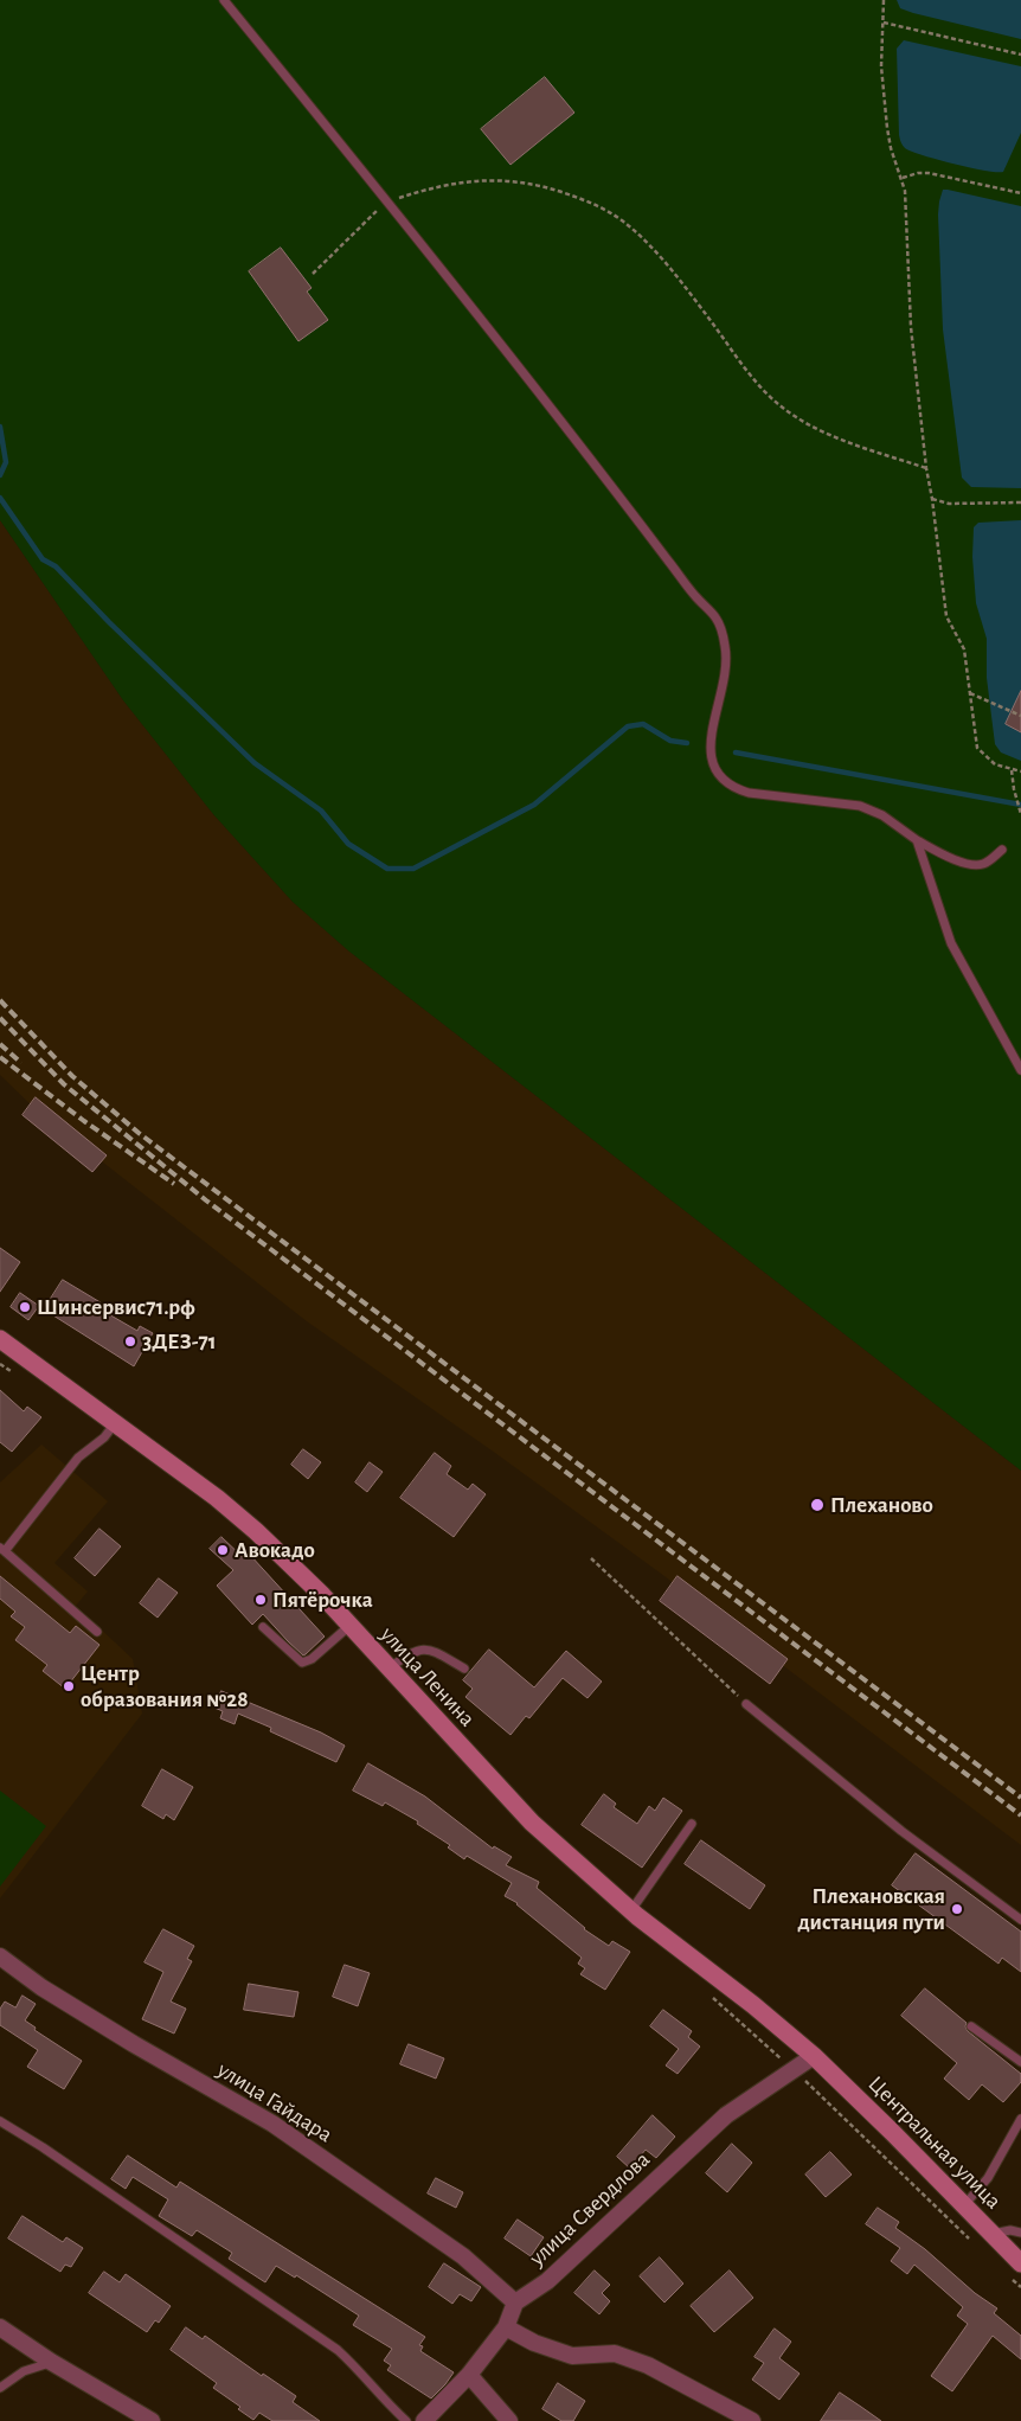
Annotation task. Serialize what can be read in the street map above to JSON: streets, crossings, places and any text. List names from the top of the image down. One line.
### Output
{"streets":{"main road":["улица Ленина","Центральная улица"],"street":["улица Гайдара","улица Свердлова"]},"crossings":[["улица Ленина","Центральная улица"],["улица Ленина","улица Свердлова"],["улица Гайдара","улица Свердлова"],["Центральная улица","улица Свердлова"]],"places":["Шинсервис71.рф","3ДЕЗ-71","Плеханово","Авокадо","Пятёрочка","Центр образования №28","Плехановская дистанция пути"]}
